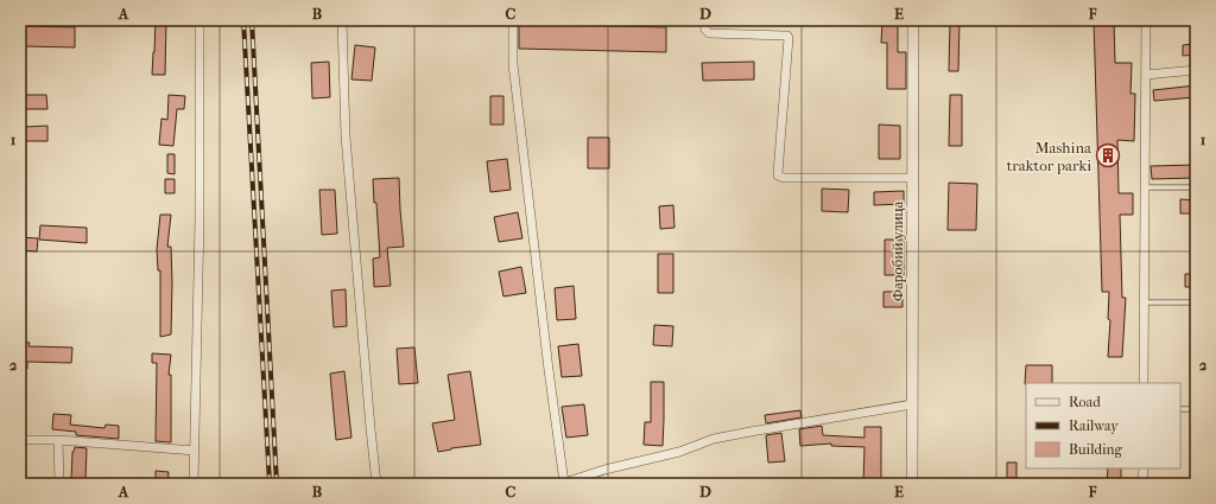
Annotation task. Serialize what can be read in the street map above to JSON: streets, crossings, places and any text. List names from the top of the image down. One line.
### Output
{"streets":{"street":["Фаробий улица"]},"places":{"building":["Mashina traktor parki"]},"legend":["Road","Railway","Building"],"grid":{"columns":["A","B","C","D","E","F"],"rows":["1","2"]}}
